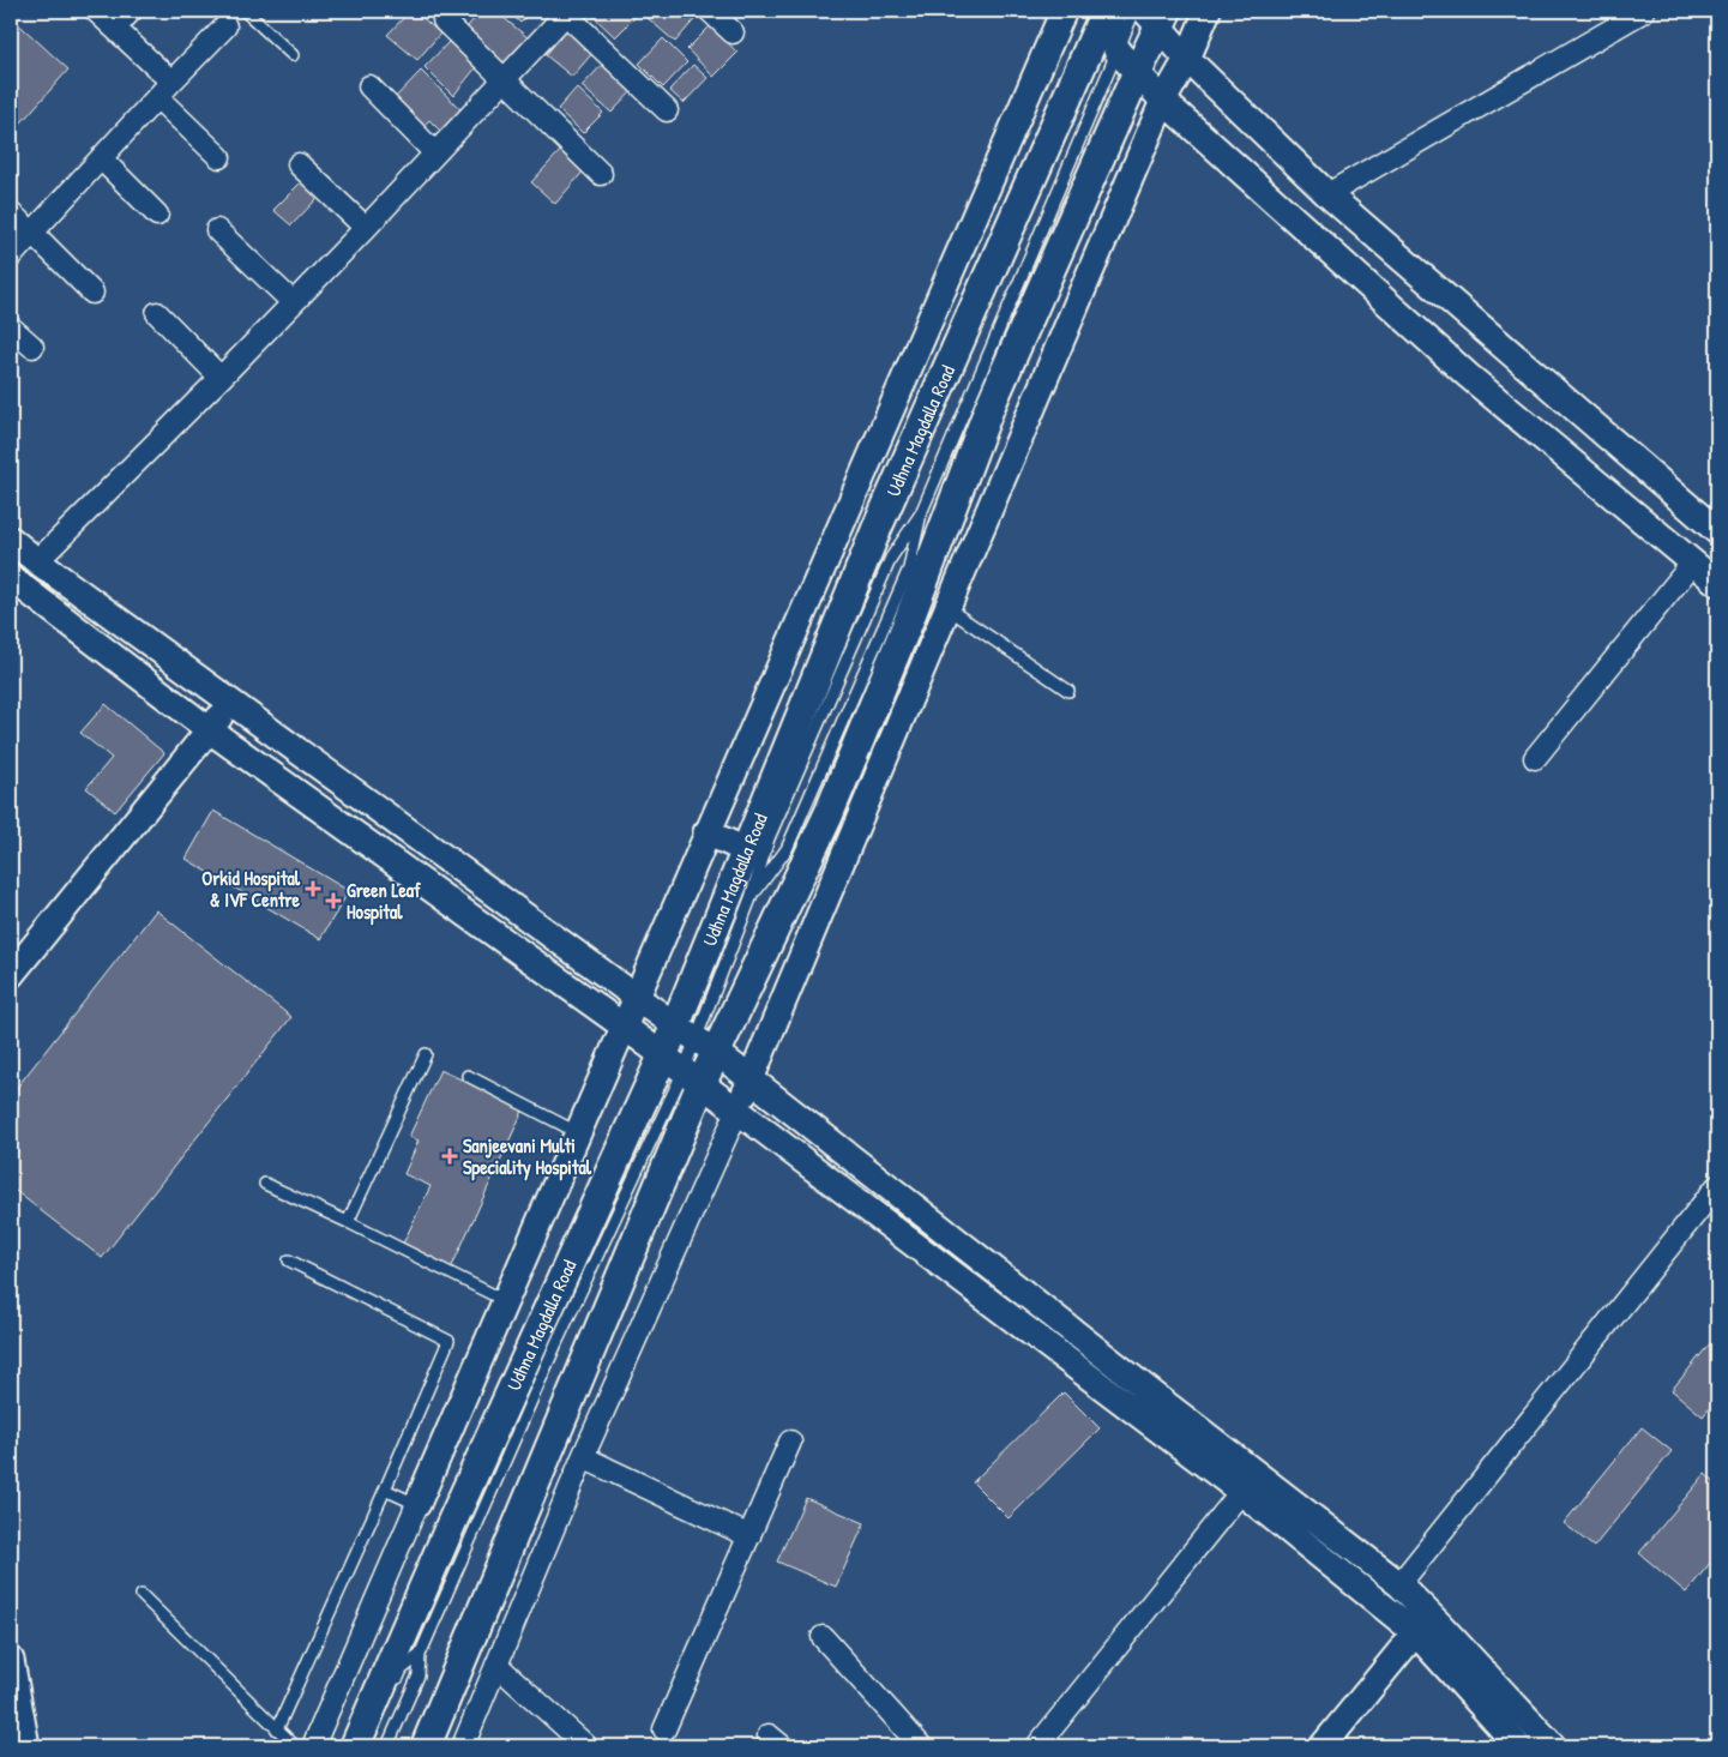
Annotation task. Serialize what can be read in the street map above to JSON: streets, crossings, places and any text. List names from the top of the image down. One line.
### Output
{"streets":{"main road":["Udhna Magdalla Road"]},"places":{"health":["Orkid Hospital & IVF Centre","Green Leaf Hospital","Sanjeevani Multi Speciality Hospital"]}}
